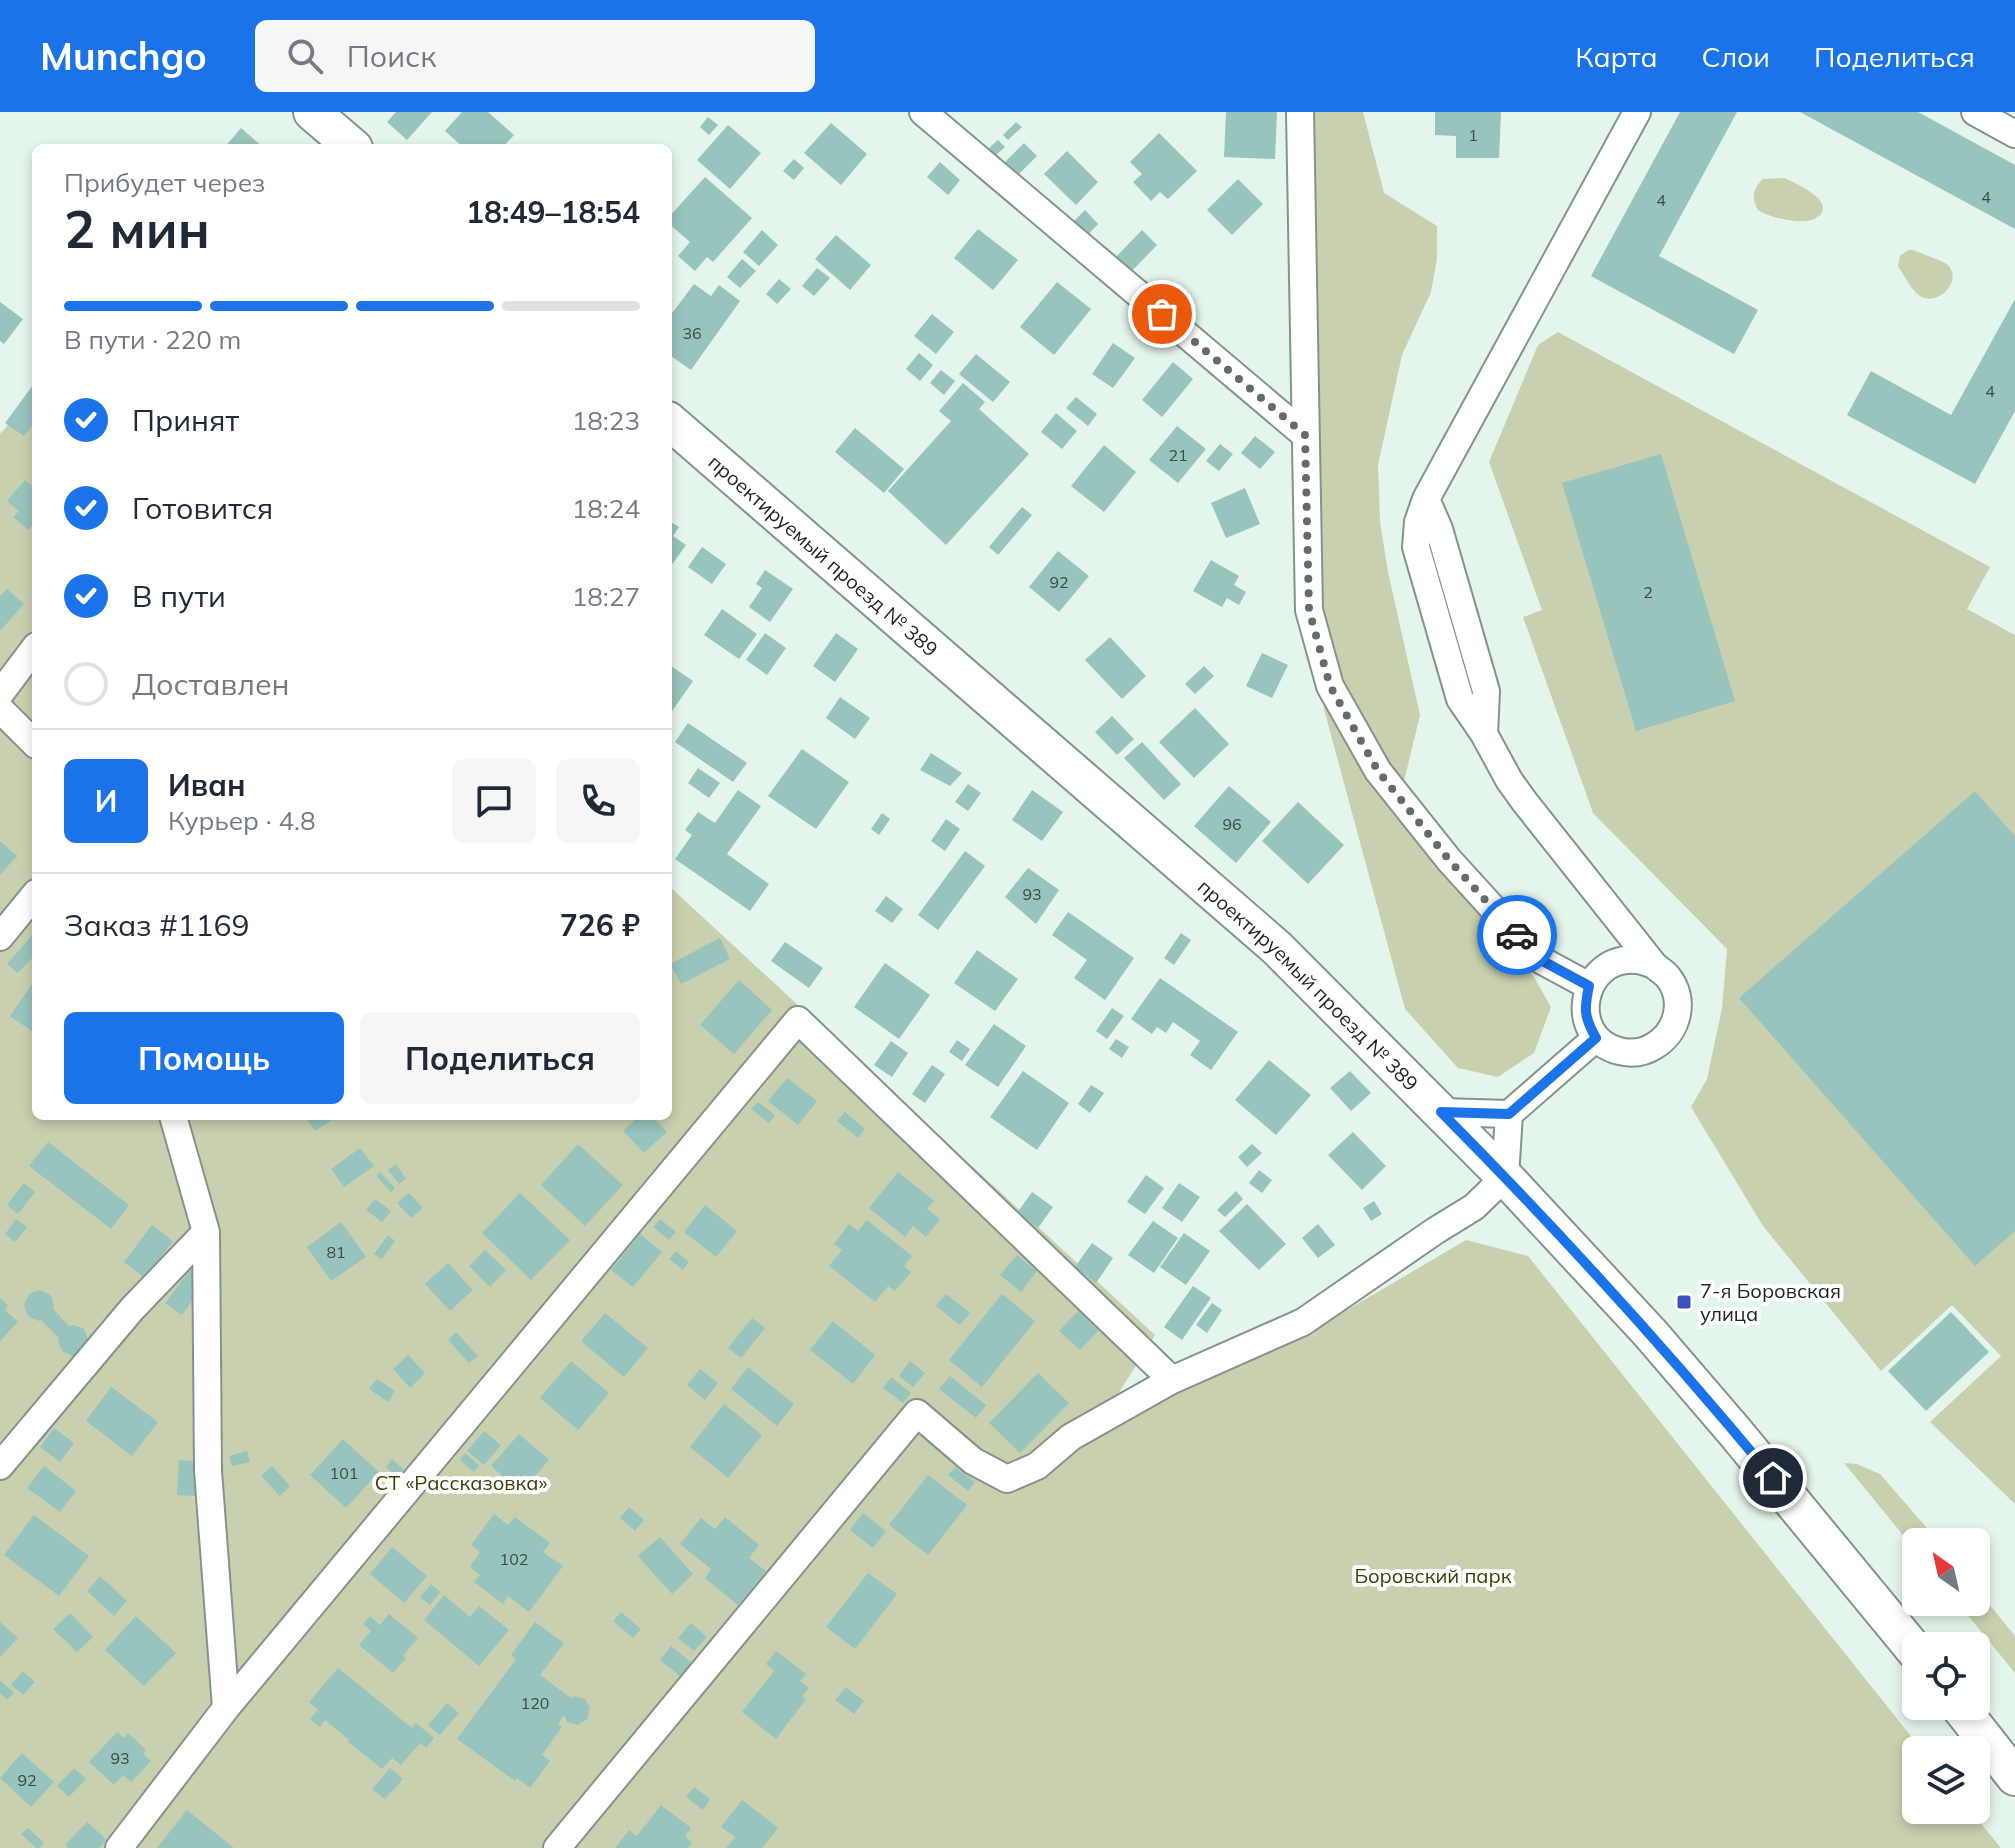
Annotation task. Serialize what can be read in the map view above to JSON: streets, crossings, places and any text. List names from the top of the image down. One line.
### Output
{"streets":{"main road":["проектируемый проезд № 389"]},"parks":["СТ «Рассказовка»","Боровский парк"],"places":{"transit":["7-я Боровская улица"]},"house_numbers":["1","4","4","36","4","21","92","2","96","93","81","101","102","120","93","92"],"north":"top left","page":{"header":"Munchgo","search":"Поиск","nav":["Карта","Слои","Поделиться"],"heading":["2 мин","Прибудет через","18:49–18:54"],"panel":["Иван","Курьер · 4.8","Заказ #1169","726 ₽"],"bar":"В пути · 220 m","list":[["Принят","18:23"],["Готовится","18:24"],["В пути","18:27"],"Доставлен"],"round":"И","buttons":["Помощь","Поделиться"]}}
